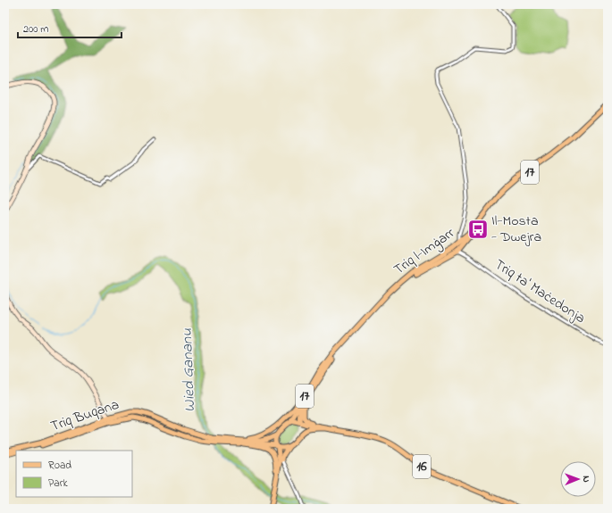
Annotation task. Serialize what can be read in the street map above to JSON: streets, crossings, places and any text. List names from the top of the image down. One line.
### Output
{"streets":{"main road":["17","Triq l-Imġarr","Triq Buqana","16"],"street":["Triq ta' Maċedonja"]},"crossings":[["Triq l-Imġarr","Triq ta' Maċedonja"],["Triq l-Imġarr","Triq Buqana"],["Triq l-Imġarr","16"],["Triq Buqana","16"]],"water":["Wied Gananu"],"places":{"bus stop":["Il-Mosta - Dwejra"]},"legend":["Road","Park"],"scale_bar":"200 m","north":"right"}
